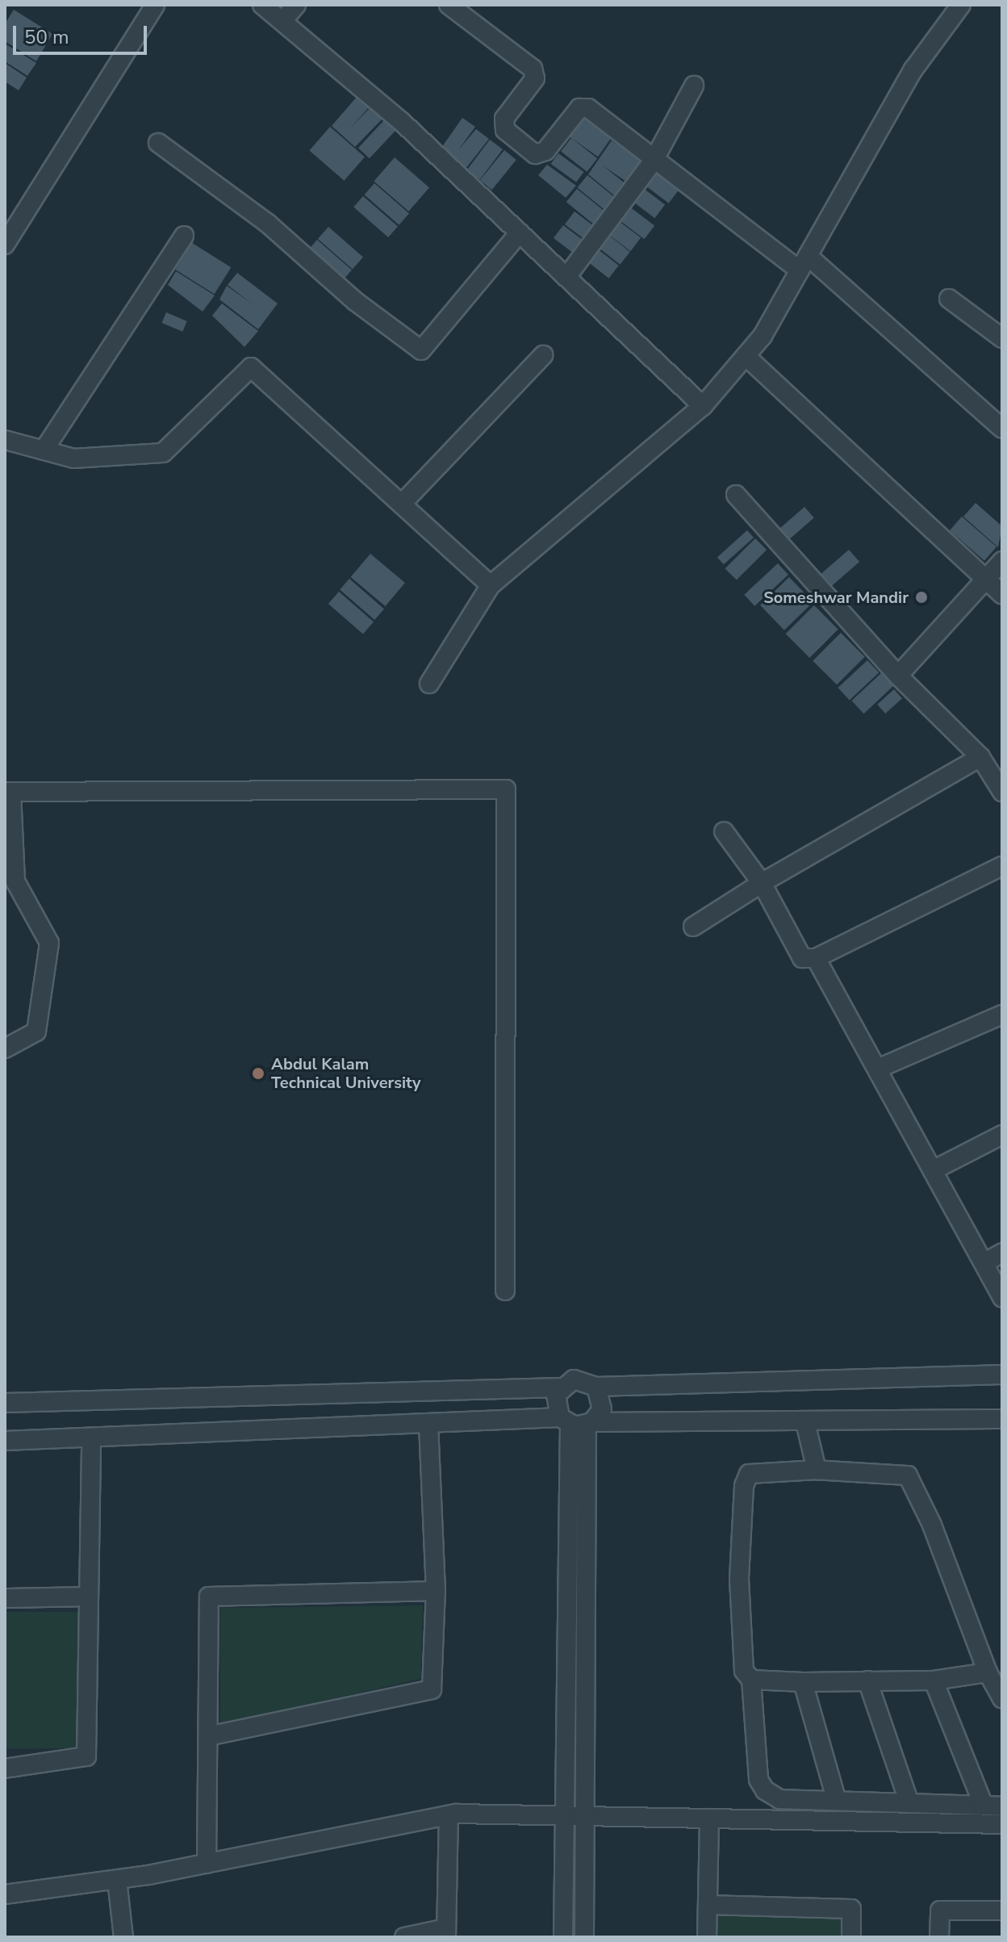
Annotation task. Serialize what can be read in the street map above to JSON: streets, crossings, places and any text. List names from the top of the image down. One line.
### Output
{"places":["Someshwar Mandir","Abdul Kalam Technical University"],"scale_bar":"50 m"}
